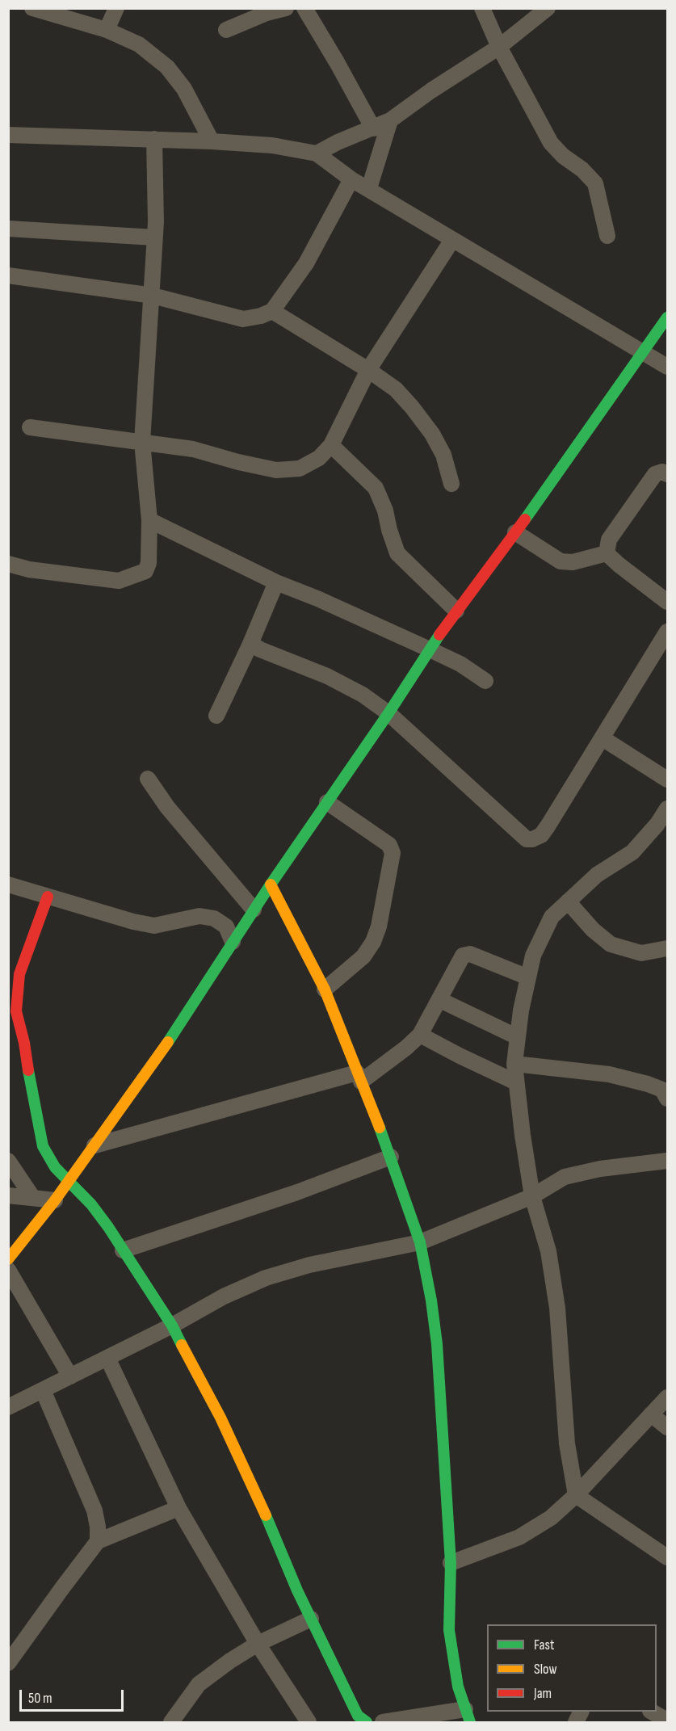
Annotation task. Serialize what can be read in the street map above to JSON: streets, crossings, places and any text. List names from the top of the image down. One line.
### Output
{"legend":["Fast","Slow","Jam"],"scale_bar":"50 m"}
